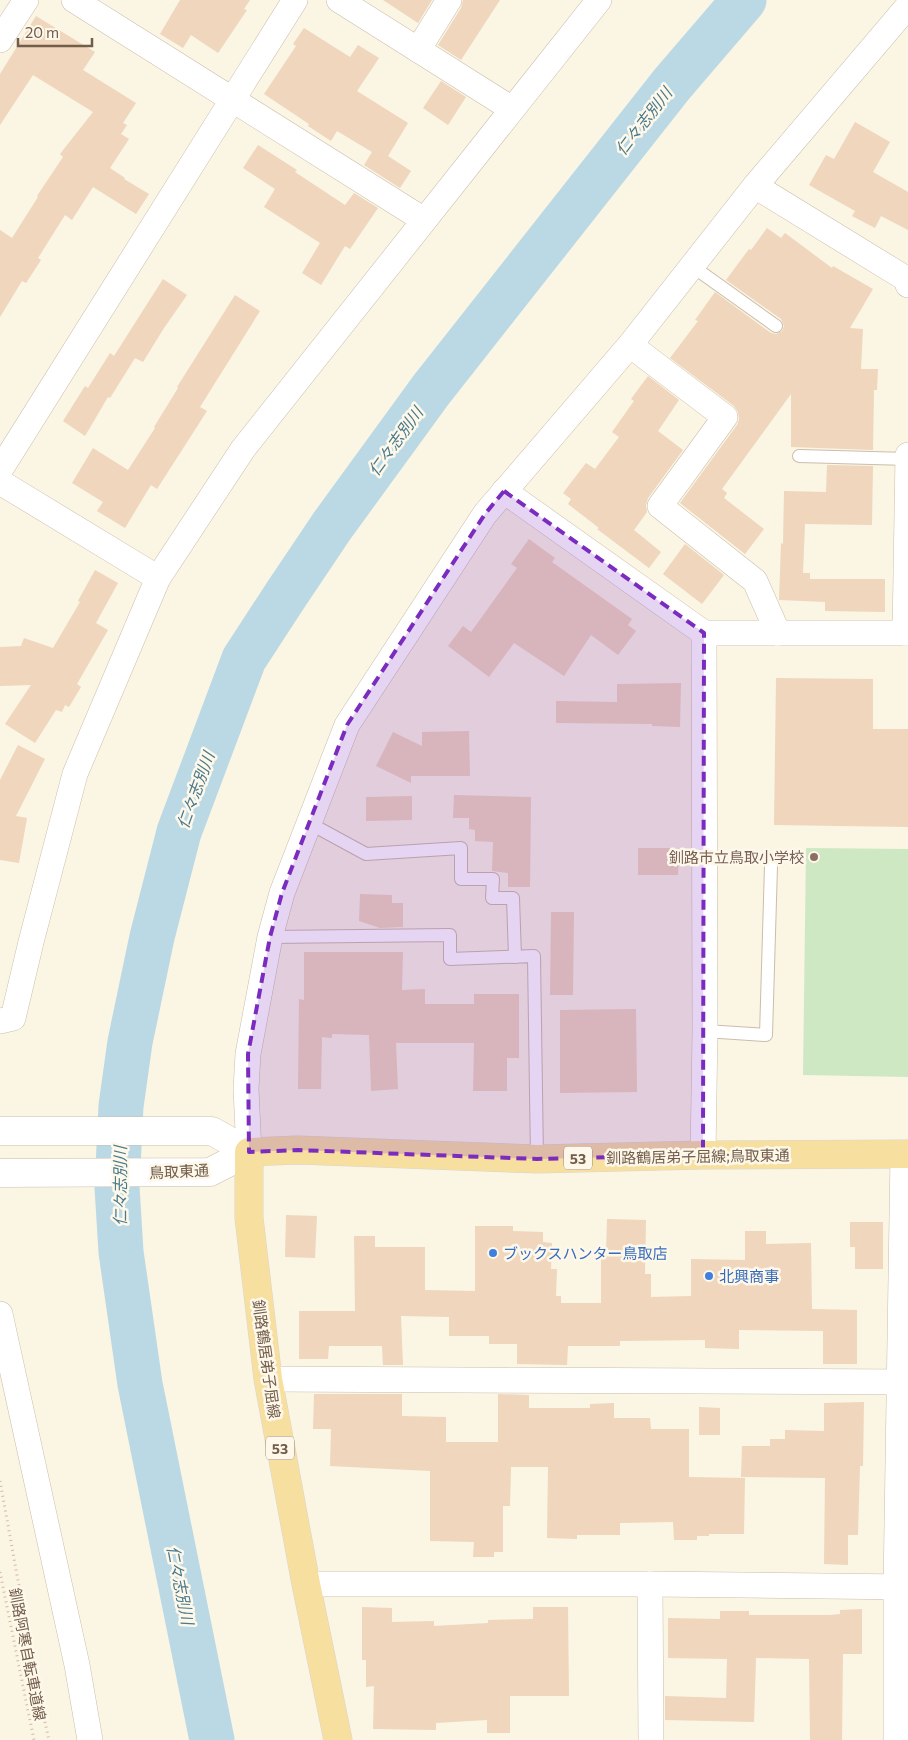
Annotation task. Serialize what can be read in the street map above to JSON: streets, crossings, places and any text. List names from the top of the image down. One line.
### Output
{"streets":{"main road":["釧路鶴居弟子屈線;鳥取東通","53","釧路鶴居弟子屈線"],"street":["鳥取東通"],"path":["釧路阿寒自転車道線"]},"crossings":[["釧路鶴居弟子屈線;鳥取東通","鳥取東通"],["釧路鶴居弟子屈線;鳥取東通","釧路鶴居弟子屈線"],["鳥取東通","釧路鶴居弟子屈線"]],"water":["仁々志別川"],"places":["釧路市立鳥取小学校","ブックスハンター鳥取店","北興商事"],"scale_bar":"20 m"}
